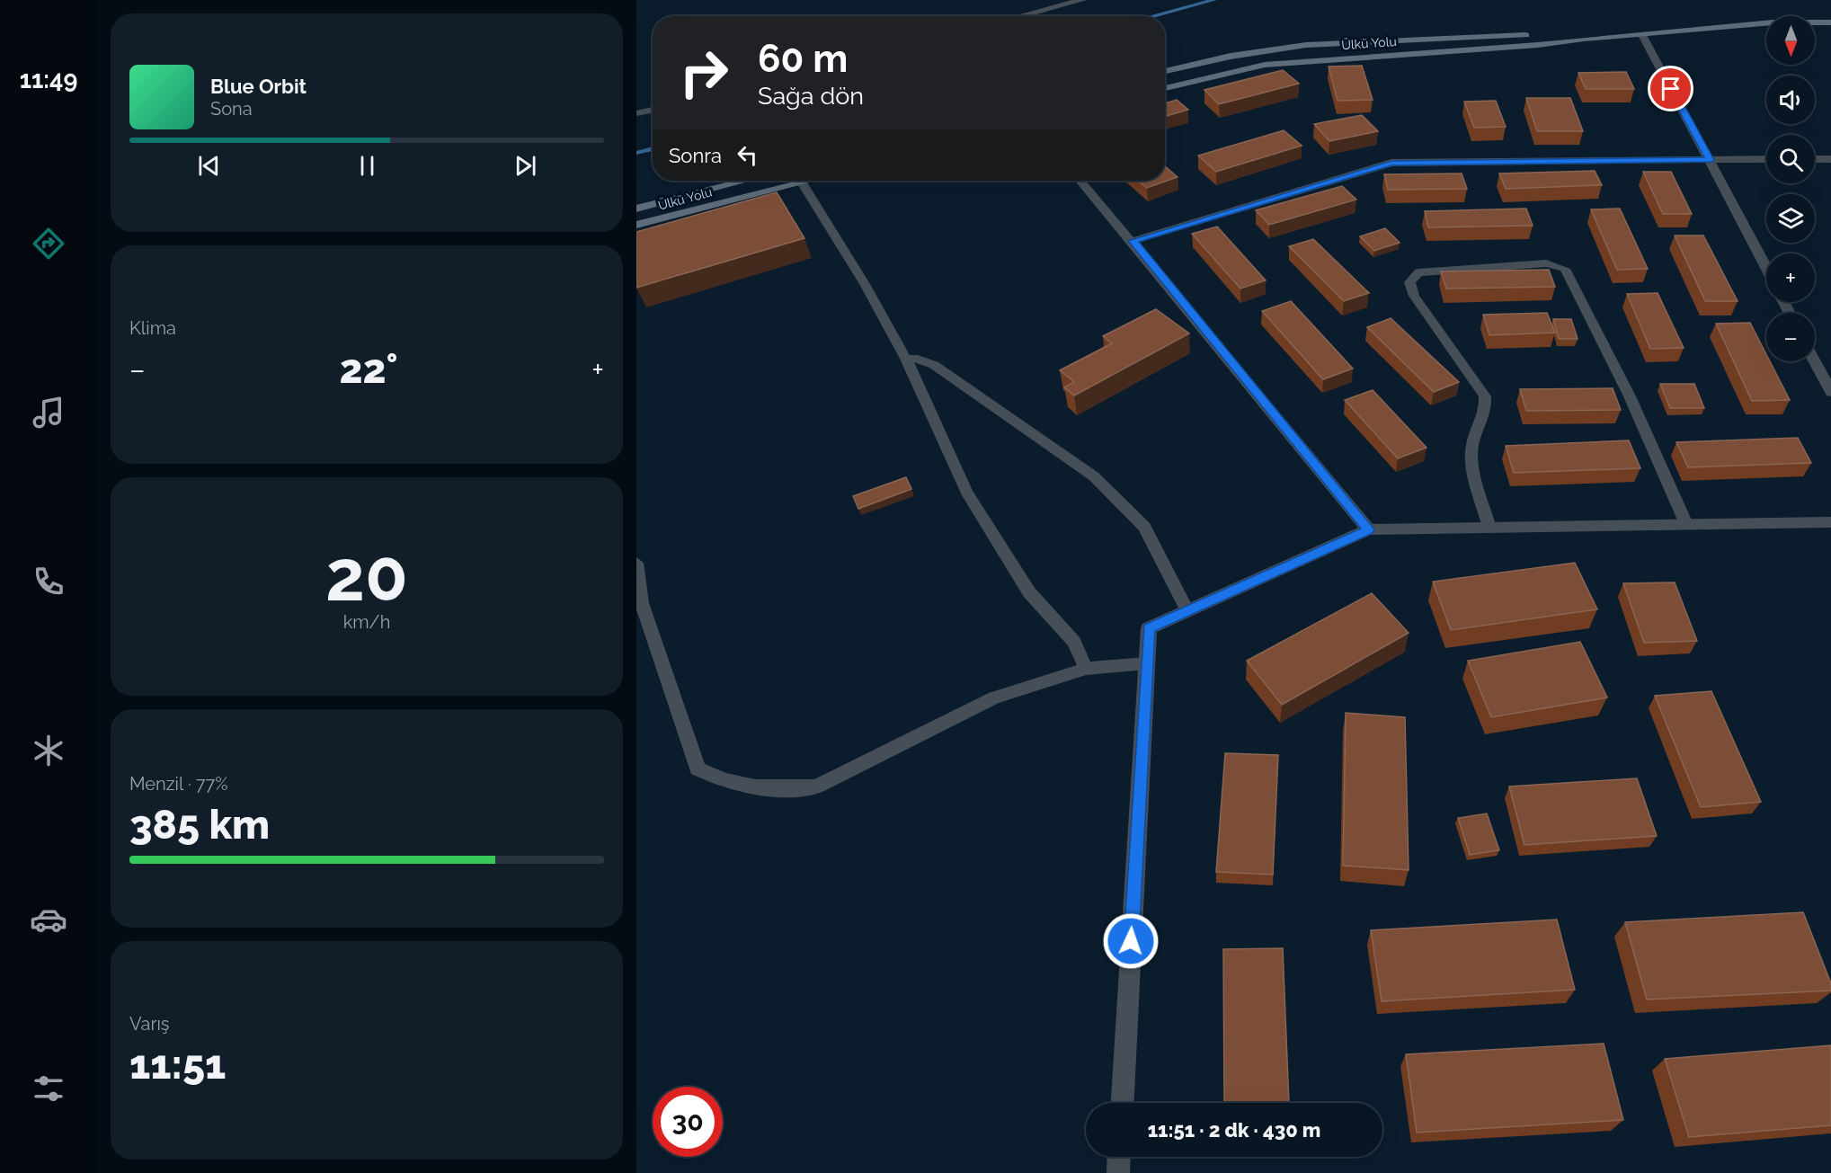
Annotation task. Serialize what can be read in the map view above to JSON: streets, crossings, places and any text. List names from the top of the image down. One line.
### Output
{"streets":{"main road":["Ülkü Yolu"]},"north":"bottom","page":{"tabs":"11:49","map_buttons":["+","−"],"turn":["60 m","Sağa dön"],"song":["Blue Orbit","Sona"],"then":"Sonra","tile":["Klima",["20","km/h"],["Menzil · 77%","385 km"],["Varış","11:51"]],"heat":["−","22°","+"],"limit":"30","trip":"11:51 · 2 dk · 430 m"}}
